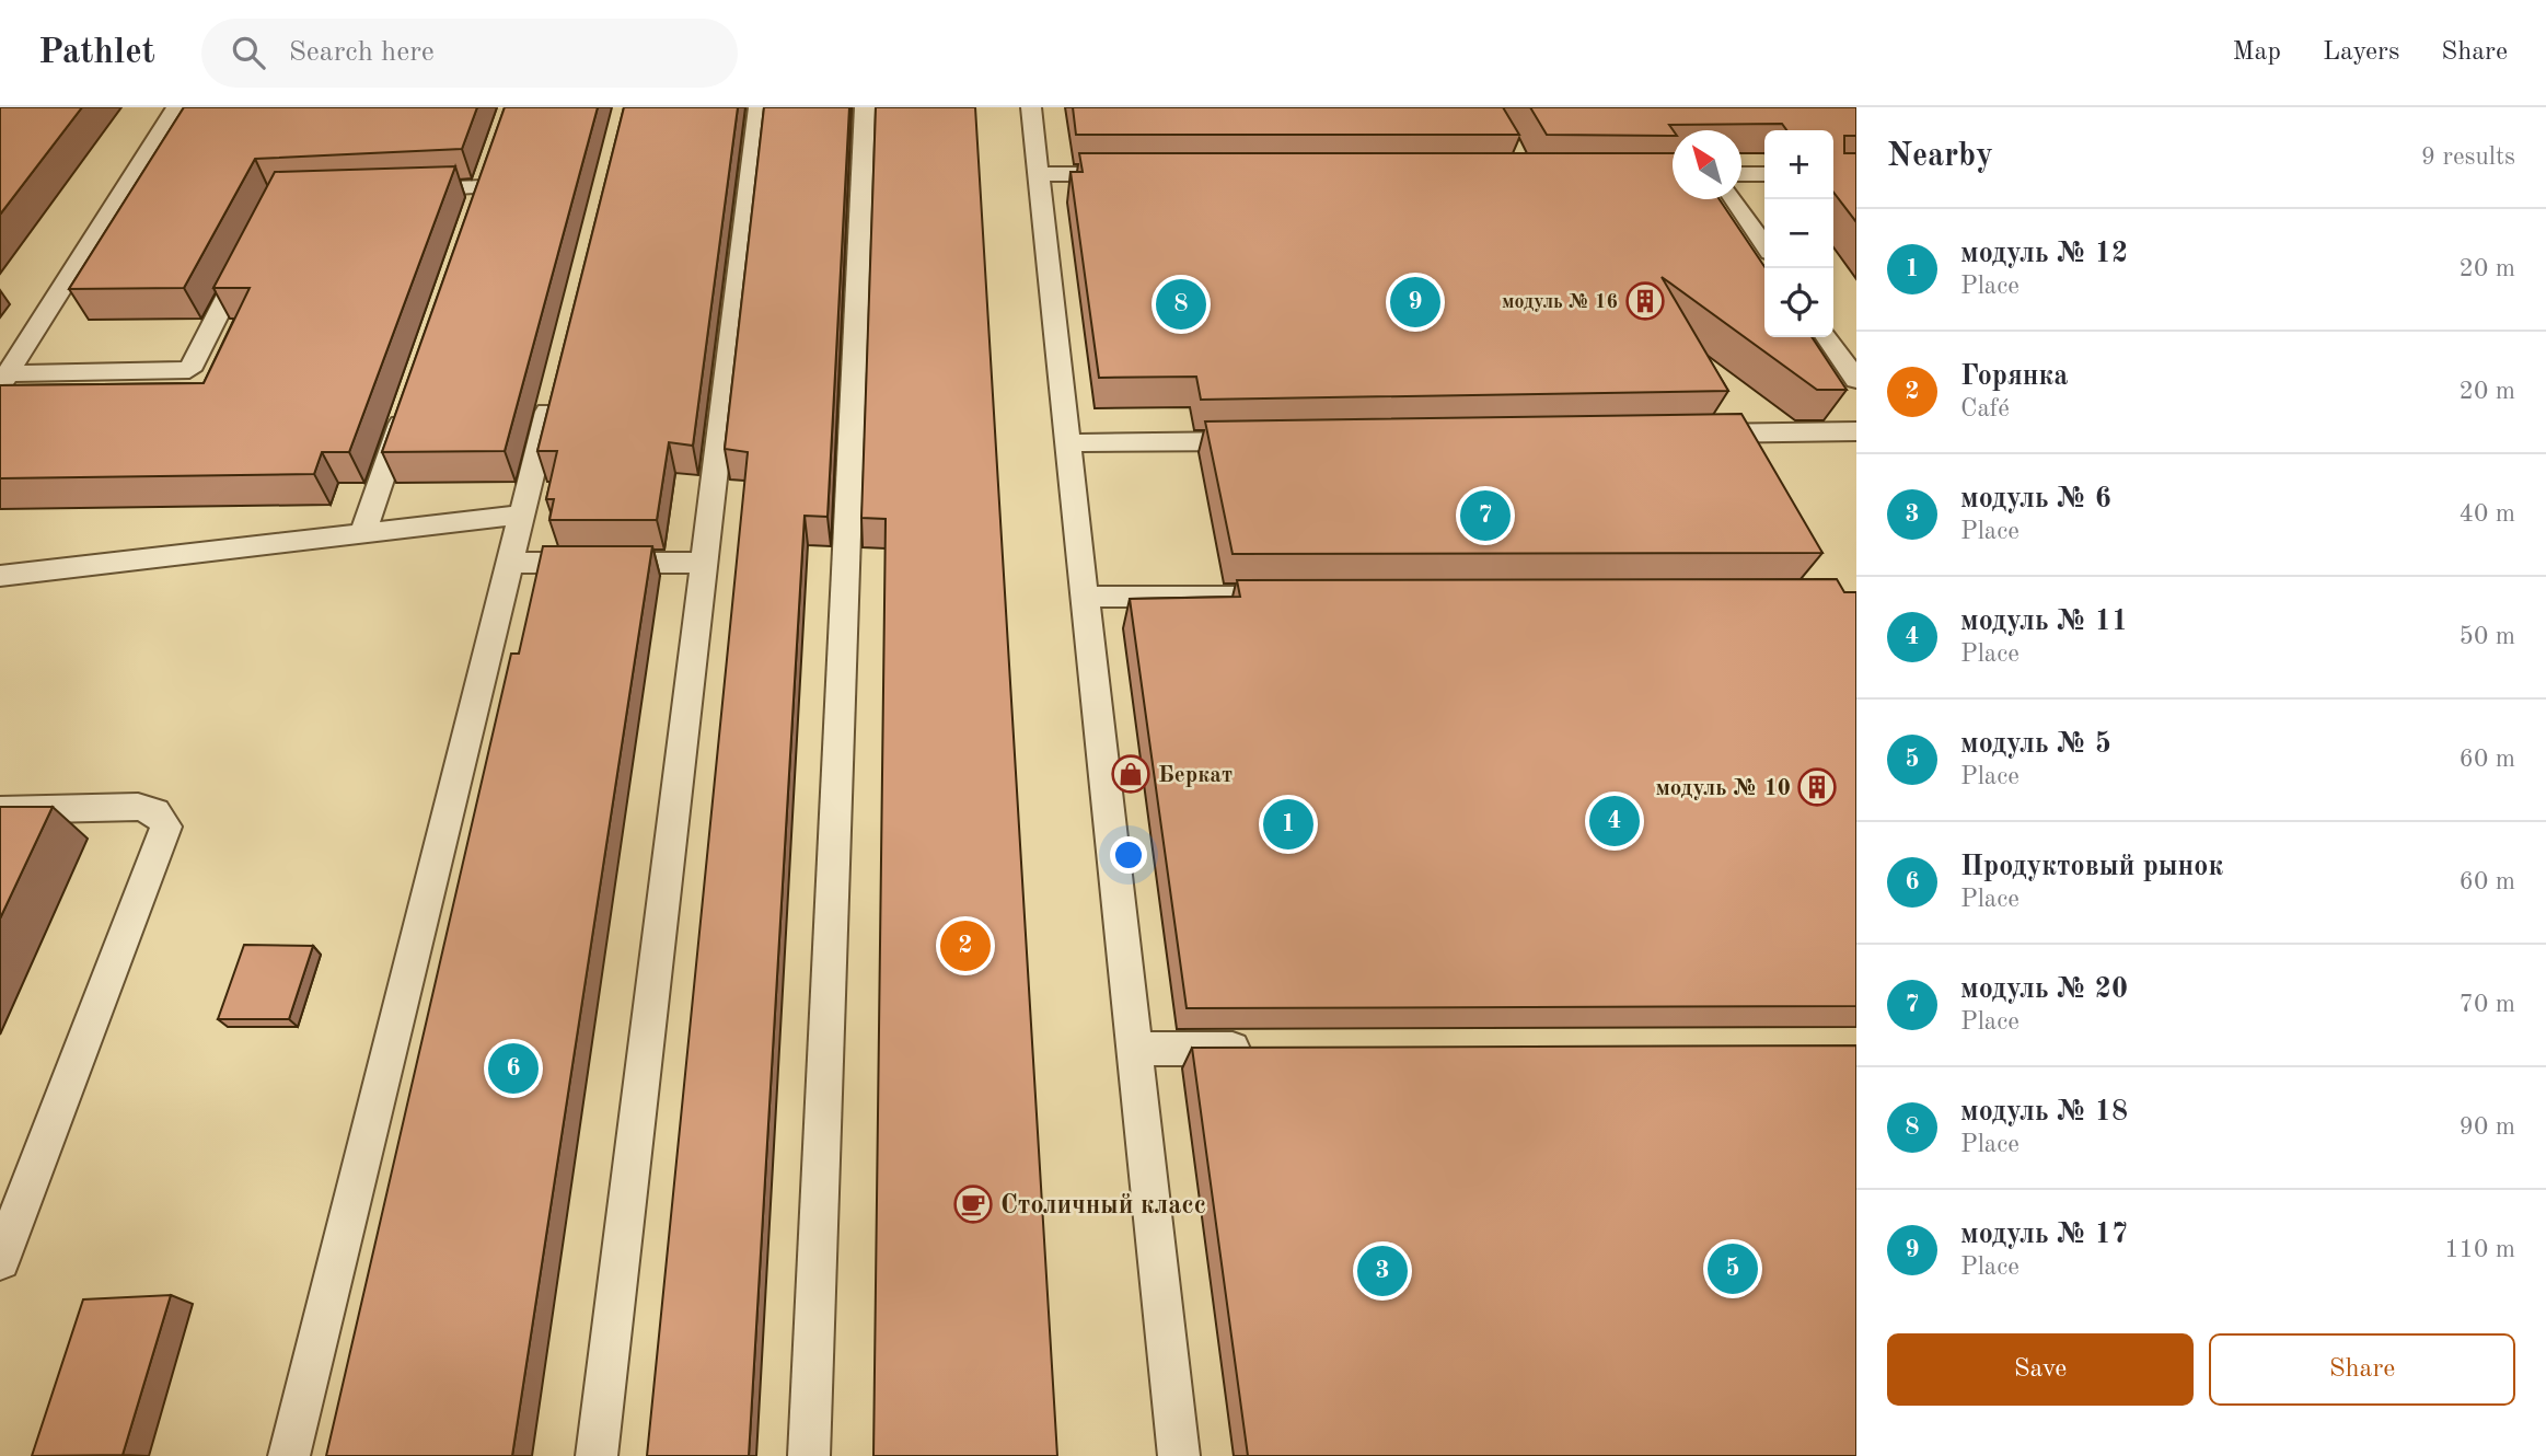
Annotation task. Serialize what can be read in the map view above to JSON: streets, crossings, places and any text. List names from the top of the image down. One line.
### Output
{"places":{"building":["модуль № 16","модуль № 10"],"shop":["Беркат"],"cafe":["Столичный класс"]},"north":"top left","page":{"header":"Pathlet","search":"Search here","nav":["Map","Layers","Share"],"heading":["Nearby","9 results"],"map_buttons":["+","−"],"list":[{"mark":"1","name":"модуль № 12","note":"Place","value":"20 m"},{"mark":"2","name":"Горянка","note":"Café","value":"20 m"},{"mark":"3","name":"модуль № 6","note":"Place","value":"40 m"},{"mark":"4","name":"модуль № 11","note":"Place","value":"50 m"},{"mark":"5","name":"модуль № 5","note":"Place","value":"60 m"},{"mark":"6","name":"Продуктовый рынок","note":"Place","value":"60 m"},{"mark":"7","name":"модуль № 20","note":"Place","value":"70 m"},{"mark":"8","name":"модуль № 18","note":"Place","value":"90 m"},{"mark":"9","name":"модуль № 17","note":"Place","value":"110 m"}],"pins":["9","8","7","4","1","2","6","5","3"],"buttons":["Save","Share"]}}
